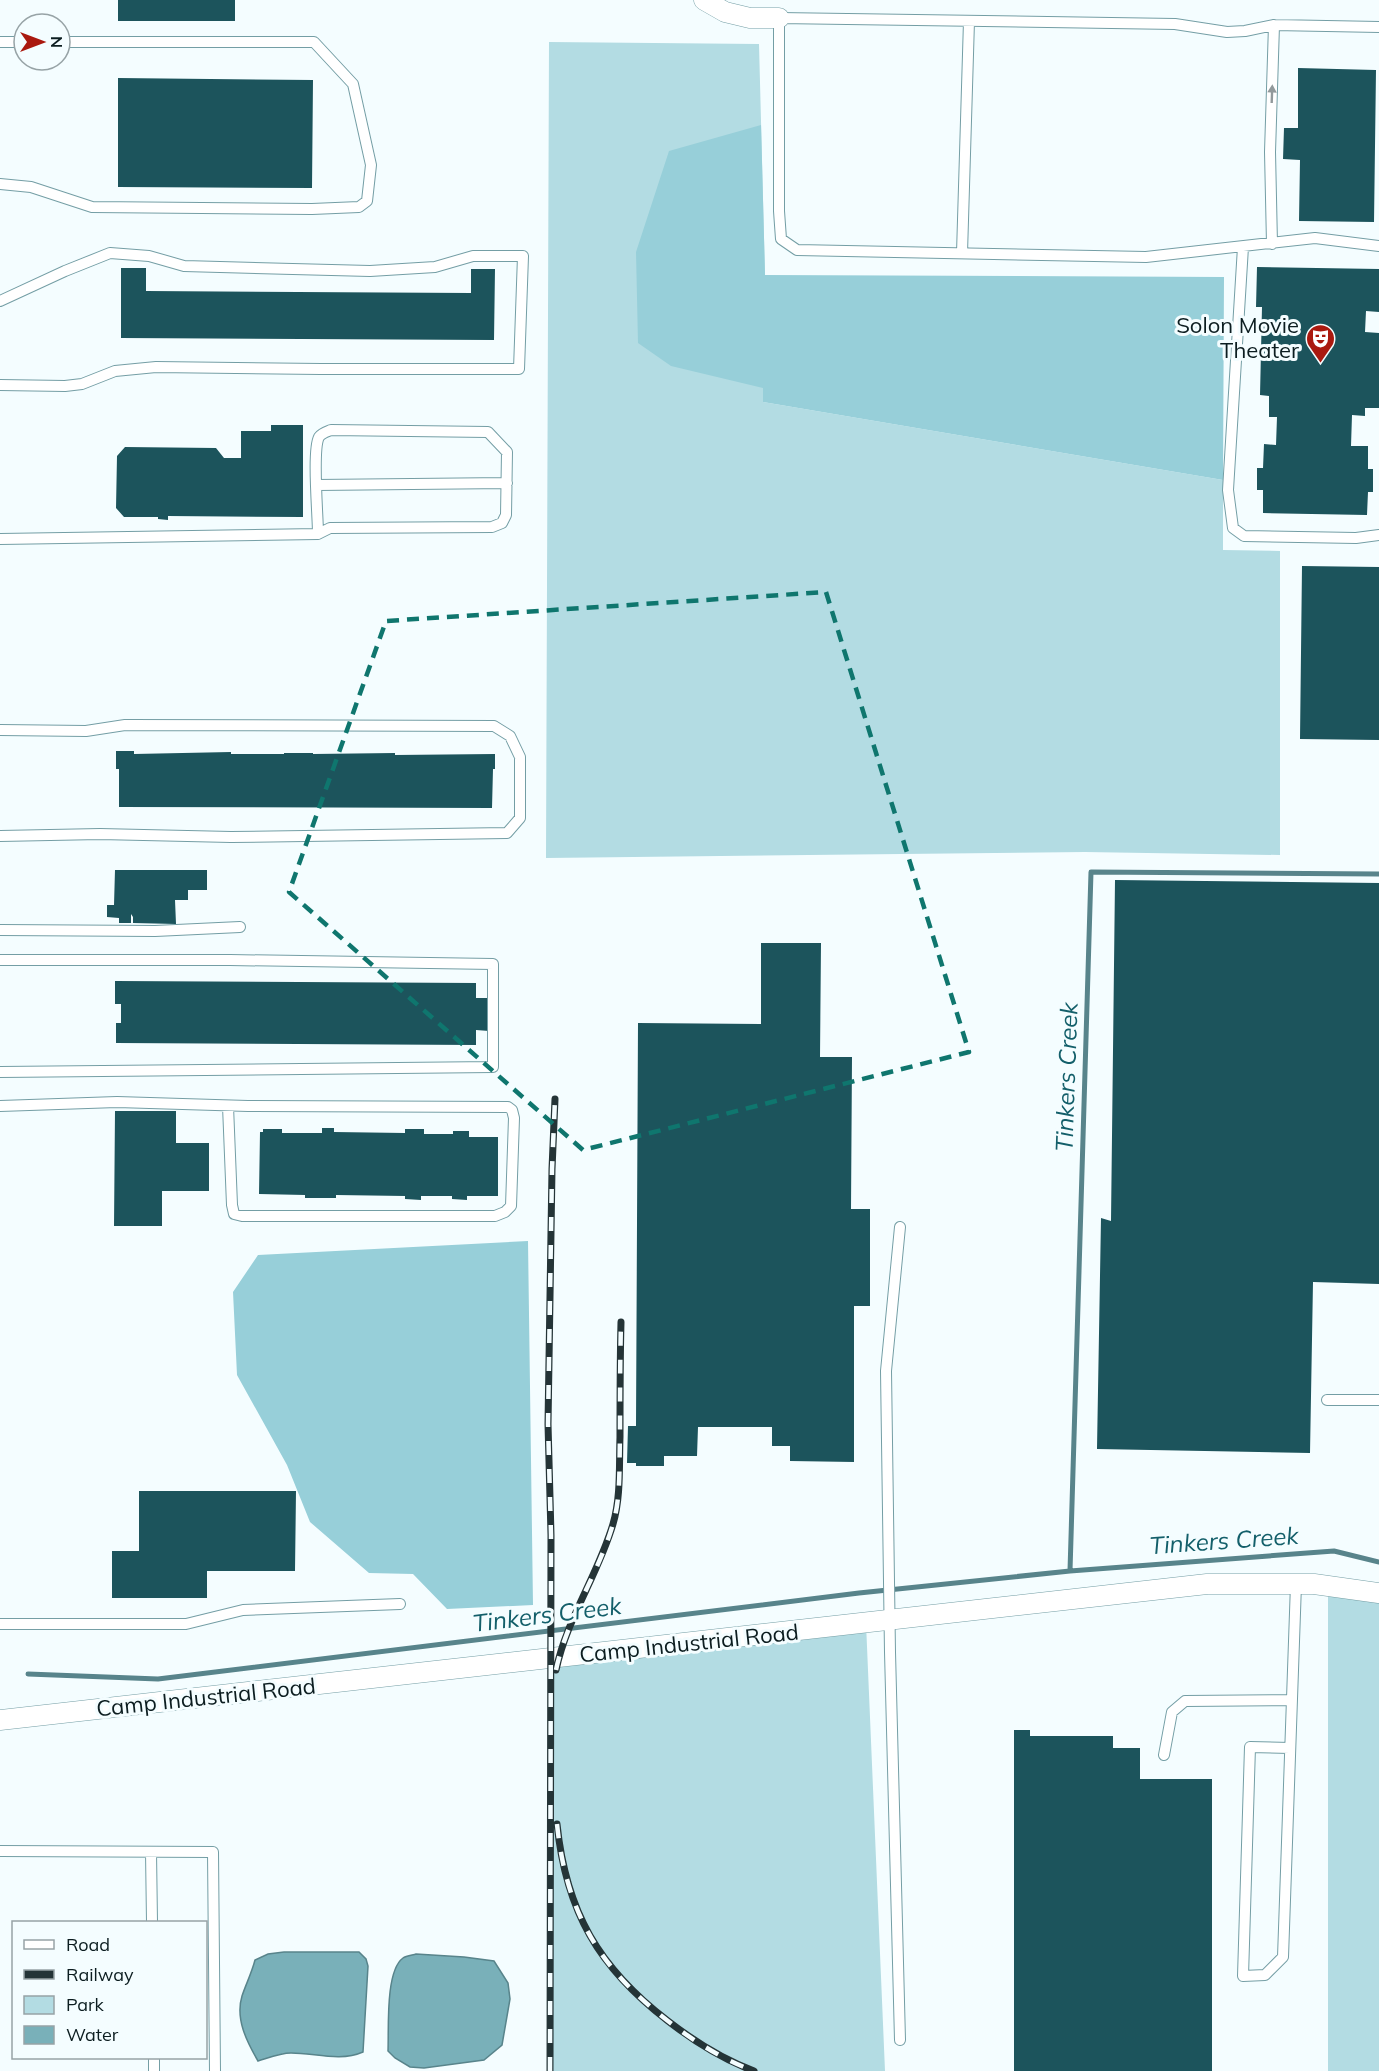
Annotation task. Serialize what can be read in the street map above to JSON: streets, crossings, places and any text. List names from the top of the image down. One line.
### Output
{"streets":{"street":["Camp Industrial Road"]},"water":["Tinkers Creek"],"places":{"theatre":["Solon Movie Theater"]},"legend":["Road","Railway","Park","Water"],"north":"right"}
